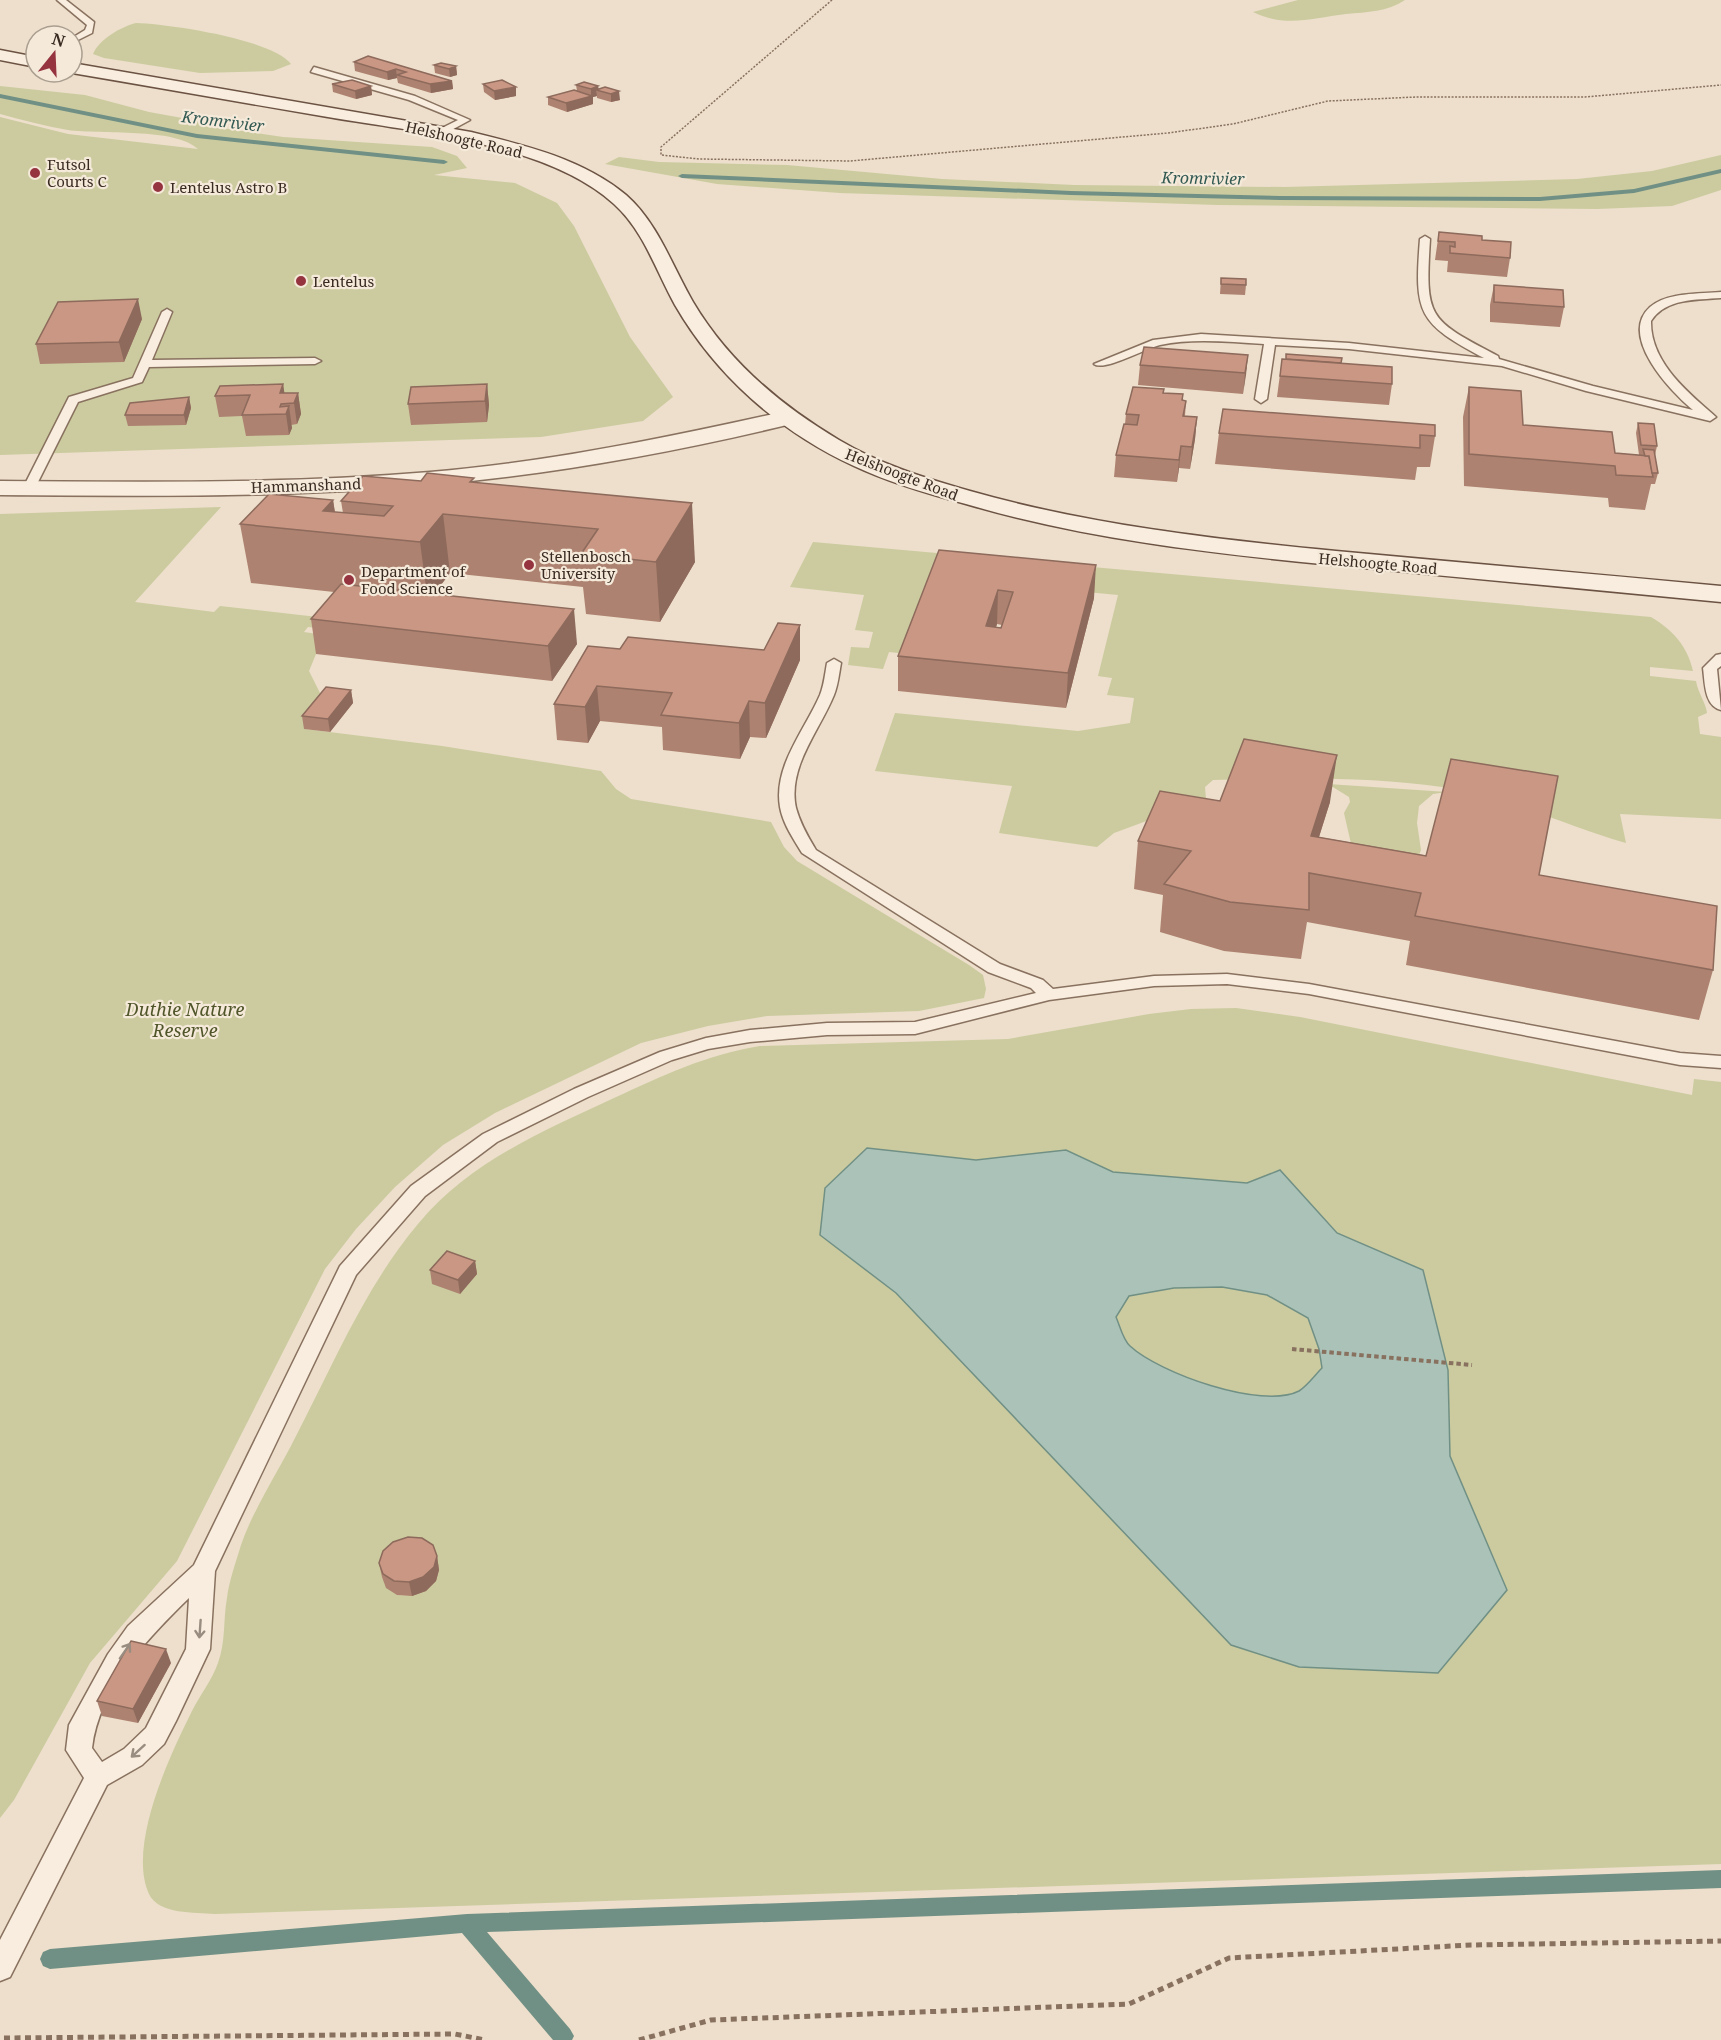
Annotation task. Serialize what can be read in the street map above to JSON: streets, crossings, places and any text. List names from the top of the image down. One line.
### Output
{"streets":{"main road":["Helshoogte Road","Hammanshand"]},"crossings":[["Helshoogte Road","Hammanshand"]],"water":["Kromrivier"],"parks":["Duthie Nature Reserve"],"places":["Futsol Courts C","Lentelus Astro B","Lentelus","Stellenbosch University","Department of Food Science"],"north":"top"}
